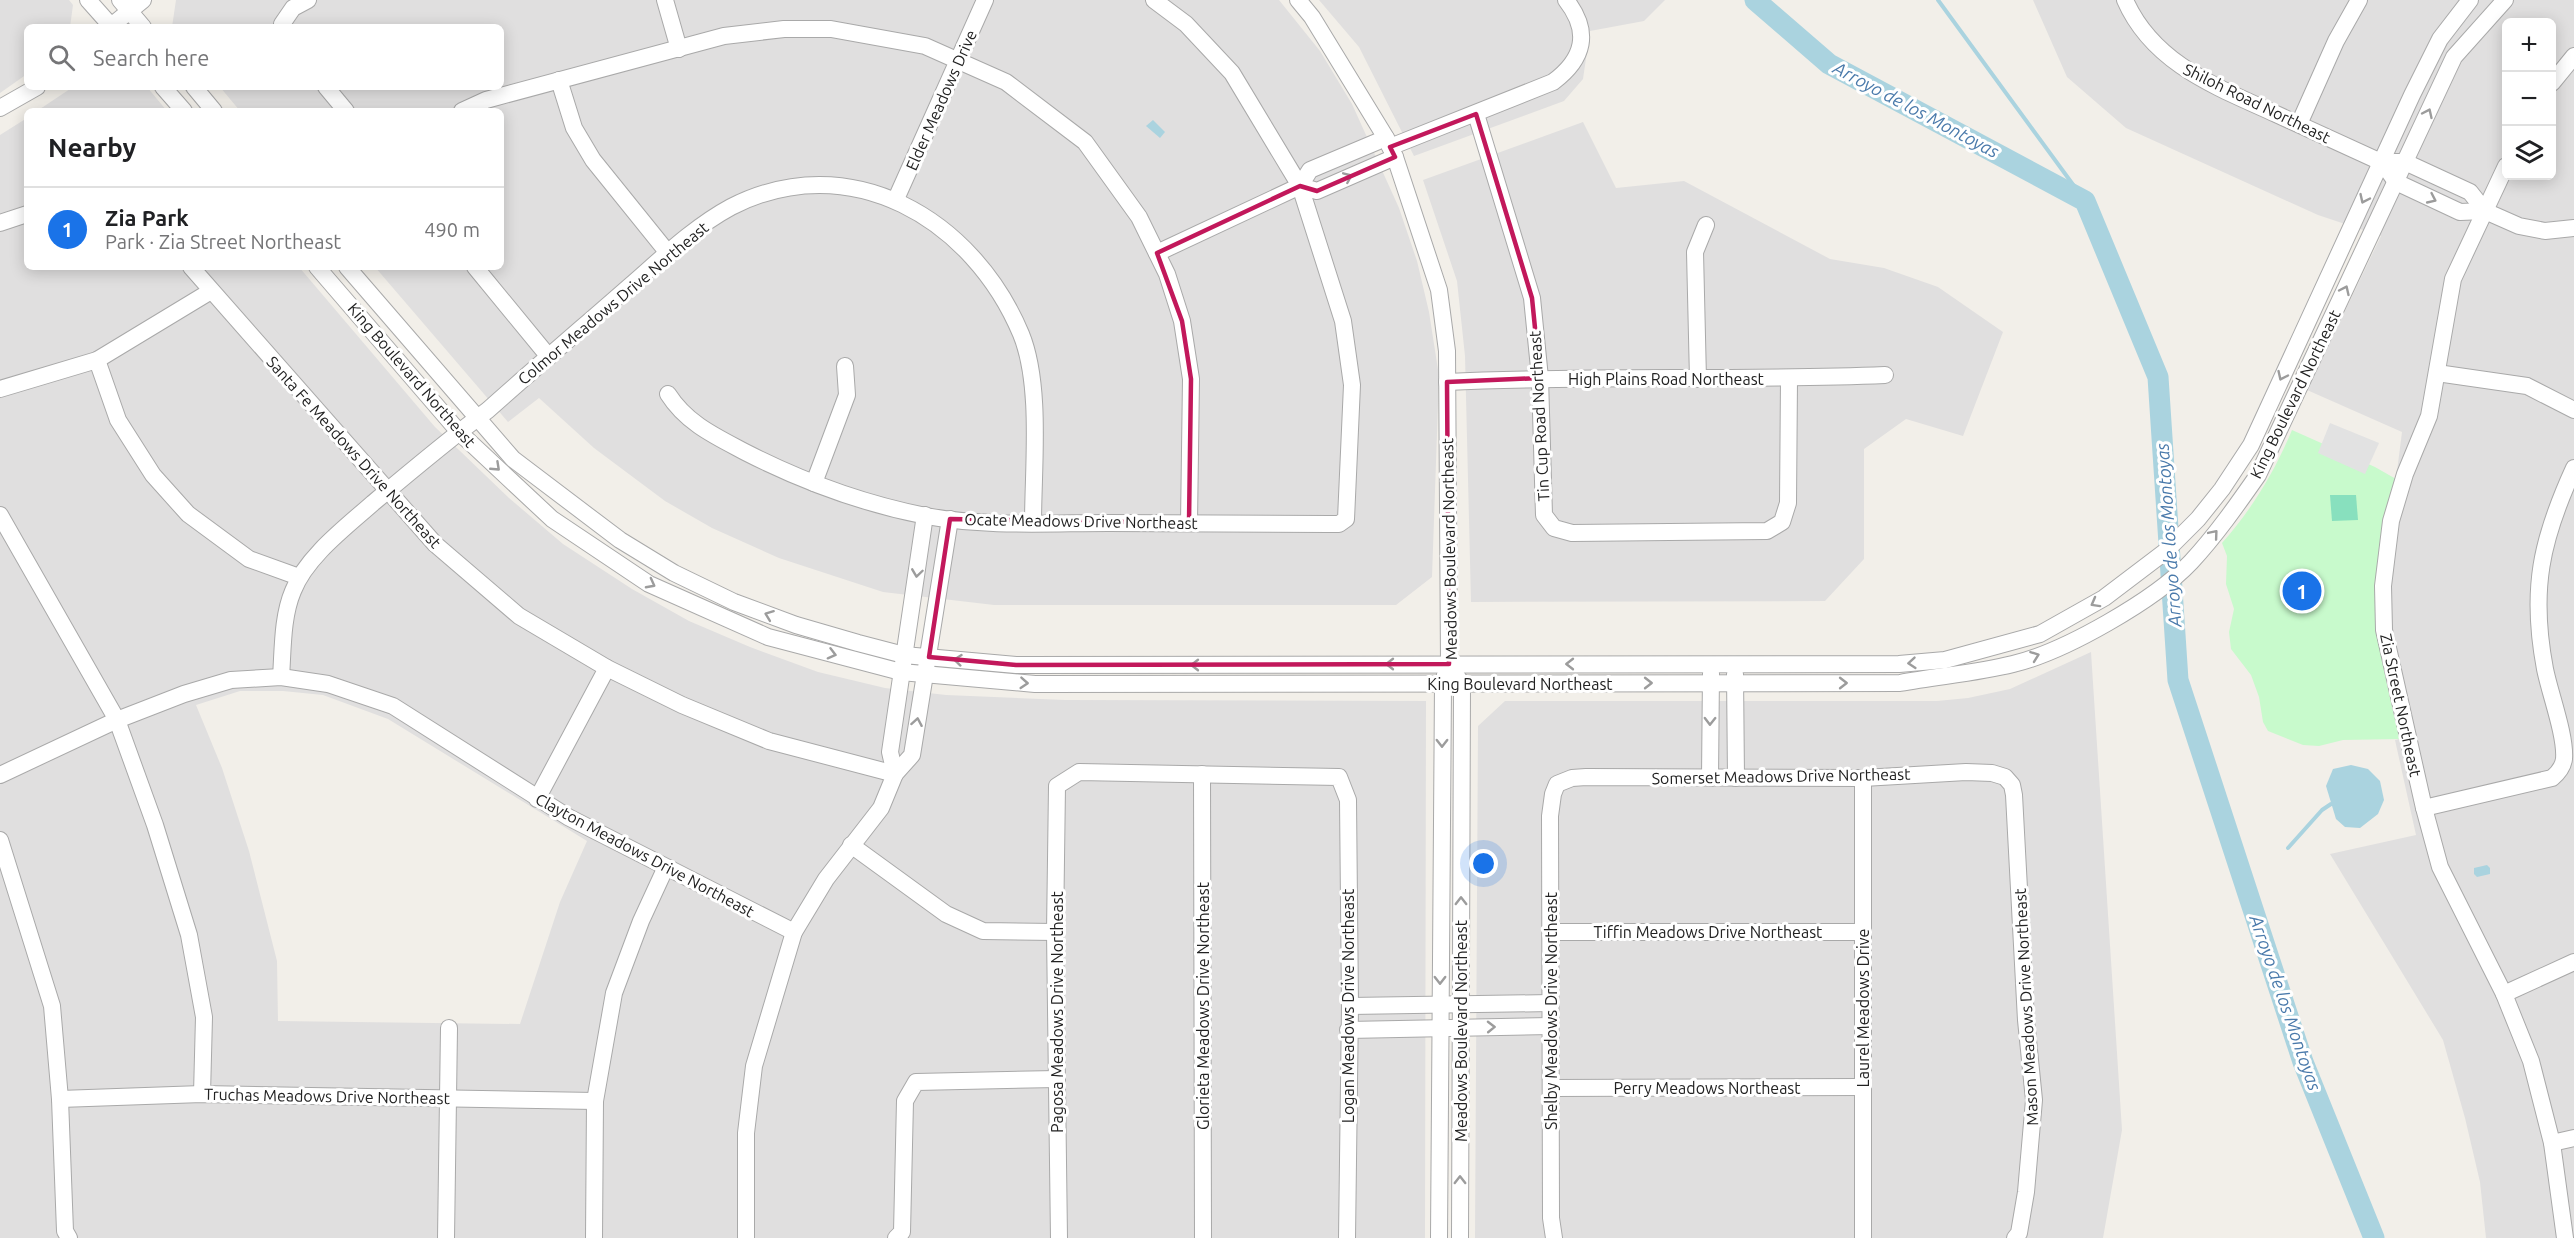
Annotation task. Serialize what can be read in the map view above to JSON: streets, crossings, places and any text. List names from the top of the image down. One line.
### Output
{"streets":{"street":["Elder Meadows Drive","Shiloh Road Northeast","Colmor Meadows Drive Northeast","King Boulevard Northeast","High Plains Road Northeast","Tin Cup Road Northeast","Santa Fe Meadows Drive Northeast","Ocate Meadows Drive Northeast","Meadows Boulevard Northeast","Zia Street Northeast","Somerset Meadows Drive Northeast","Clayton Meadows Drive Northeast","Tiffin Meadows Drive Northeast","Glorieta Meadows Drive Northeast","Logan Meadows Drive Northeast","Mason Meadows Drive Northeast","Laurel Meadows Drive","Shelby Meadows Drive Northeast","Pagosa Meadows Drive Northeast","Perry Meadows Northeast","Truchas Meadows Drive Northeast"]},"crossings":[["Elder Meadows Drive","Colmor Meadows Drive Northeast"],["Shiloh Road Northeast","King Boulevard Northeast"],["Colmor Meadows Drive Northeast","King Boulevard Northeast"],["Colmor Meadows Drive Northeast","Santa Fe Meadows Drive Northeast"],["Colmor Meadows Drive Northeast","Ocate Meadows Drive Northeast"],["Colmor Meadows Drive Northeast","Clayton Meadows Drive Northeast"],["King Boulevard Northeast","Meadows Boulevard Northeast"],["High Plains Road Northeast","Tin Cup Road Northeast"],["High Plains Road Northeast","Meadows Boulevard Northeast"],["Somerset Meadows Drive Northeast","Mason Meadows Drive Northeast"],["Somerset Meadows Drive Northeast","Laurel Meadows Drive"],["Somerset Meadows Drive Northeast","Shelby Meadows Drive Northeast"],["Tiffin Meadows Drive Northeast","Laurel Meadows Drive"],["Tiffin Meadows Drive Northeast","Shelby Meadows Drive Northeast"],["Glorieta Meadows Drive Northeast","Logan Meadows Drive Northeast"],["Glorieta Meadows Drive Northeast","Pagosa Meadows Drive Northeast"],["Logan Meadows Drive Northeast","Pagosa Meadows Drive Northeast"],["Laurel Meadows Drive","Perry Meadows Northeast"],["Shelby Meadows Drive Northeast","Perry Meadows Northeast"]],"water":["Arroyo de los Montoyas"],"page":{"map_buttons":["+","−"],"search":"Search here","heading":"Nearby","list":[{"mark":"1","name":"Zia Park","note":"Park · Zia Street Northeast","value":"490 m"}],"pins":"1"}}
